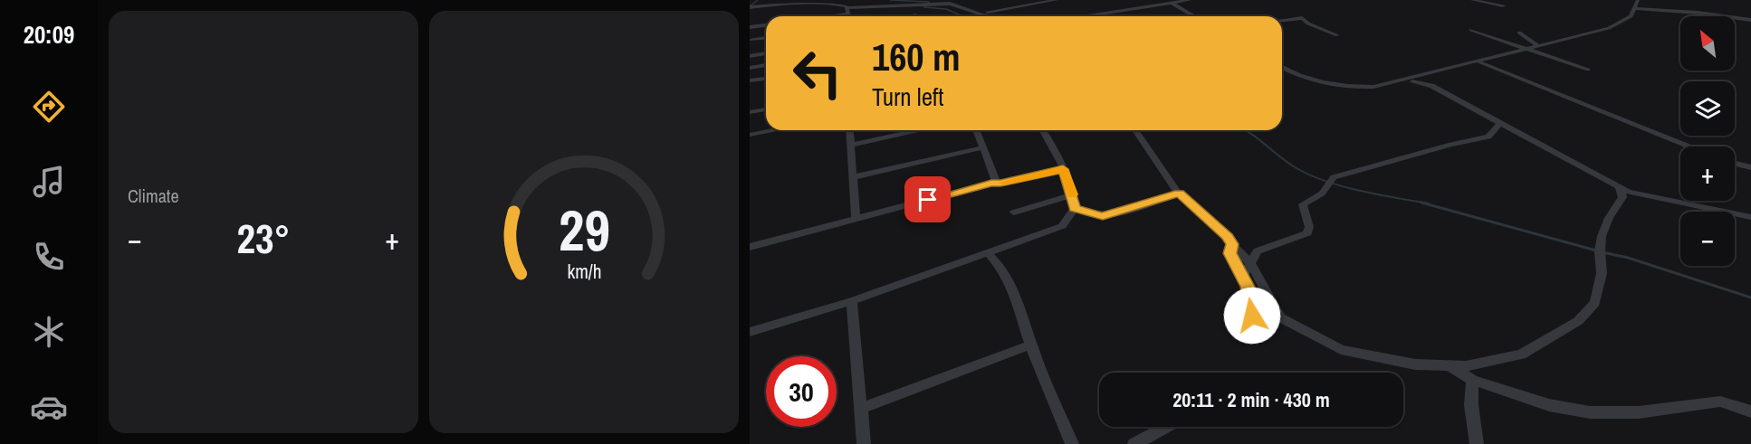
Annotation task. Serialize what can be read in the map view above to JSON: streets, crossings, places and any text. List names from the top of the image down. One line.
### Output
{"north":"top left","page":{"tabs":"20:09","tile":"Climate","map_buttons":["+","−"],"turn":["160 m","Turn left"],"heat":["−","23°","+"],"limit":"30","trip":"20:11 · 2 min · 430 m","gauge":["29","km/h"]}}
